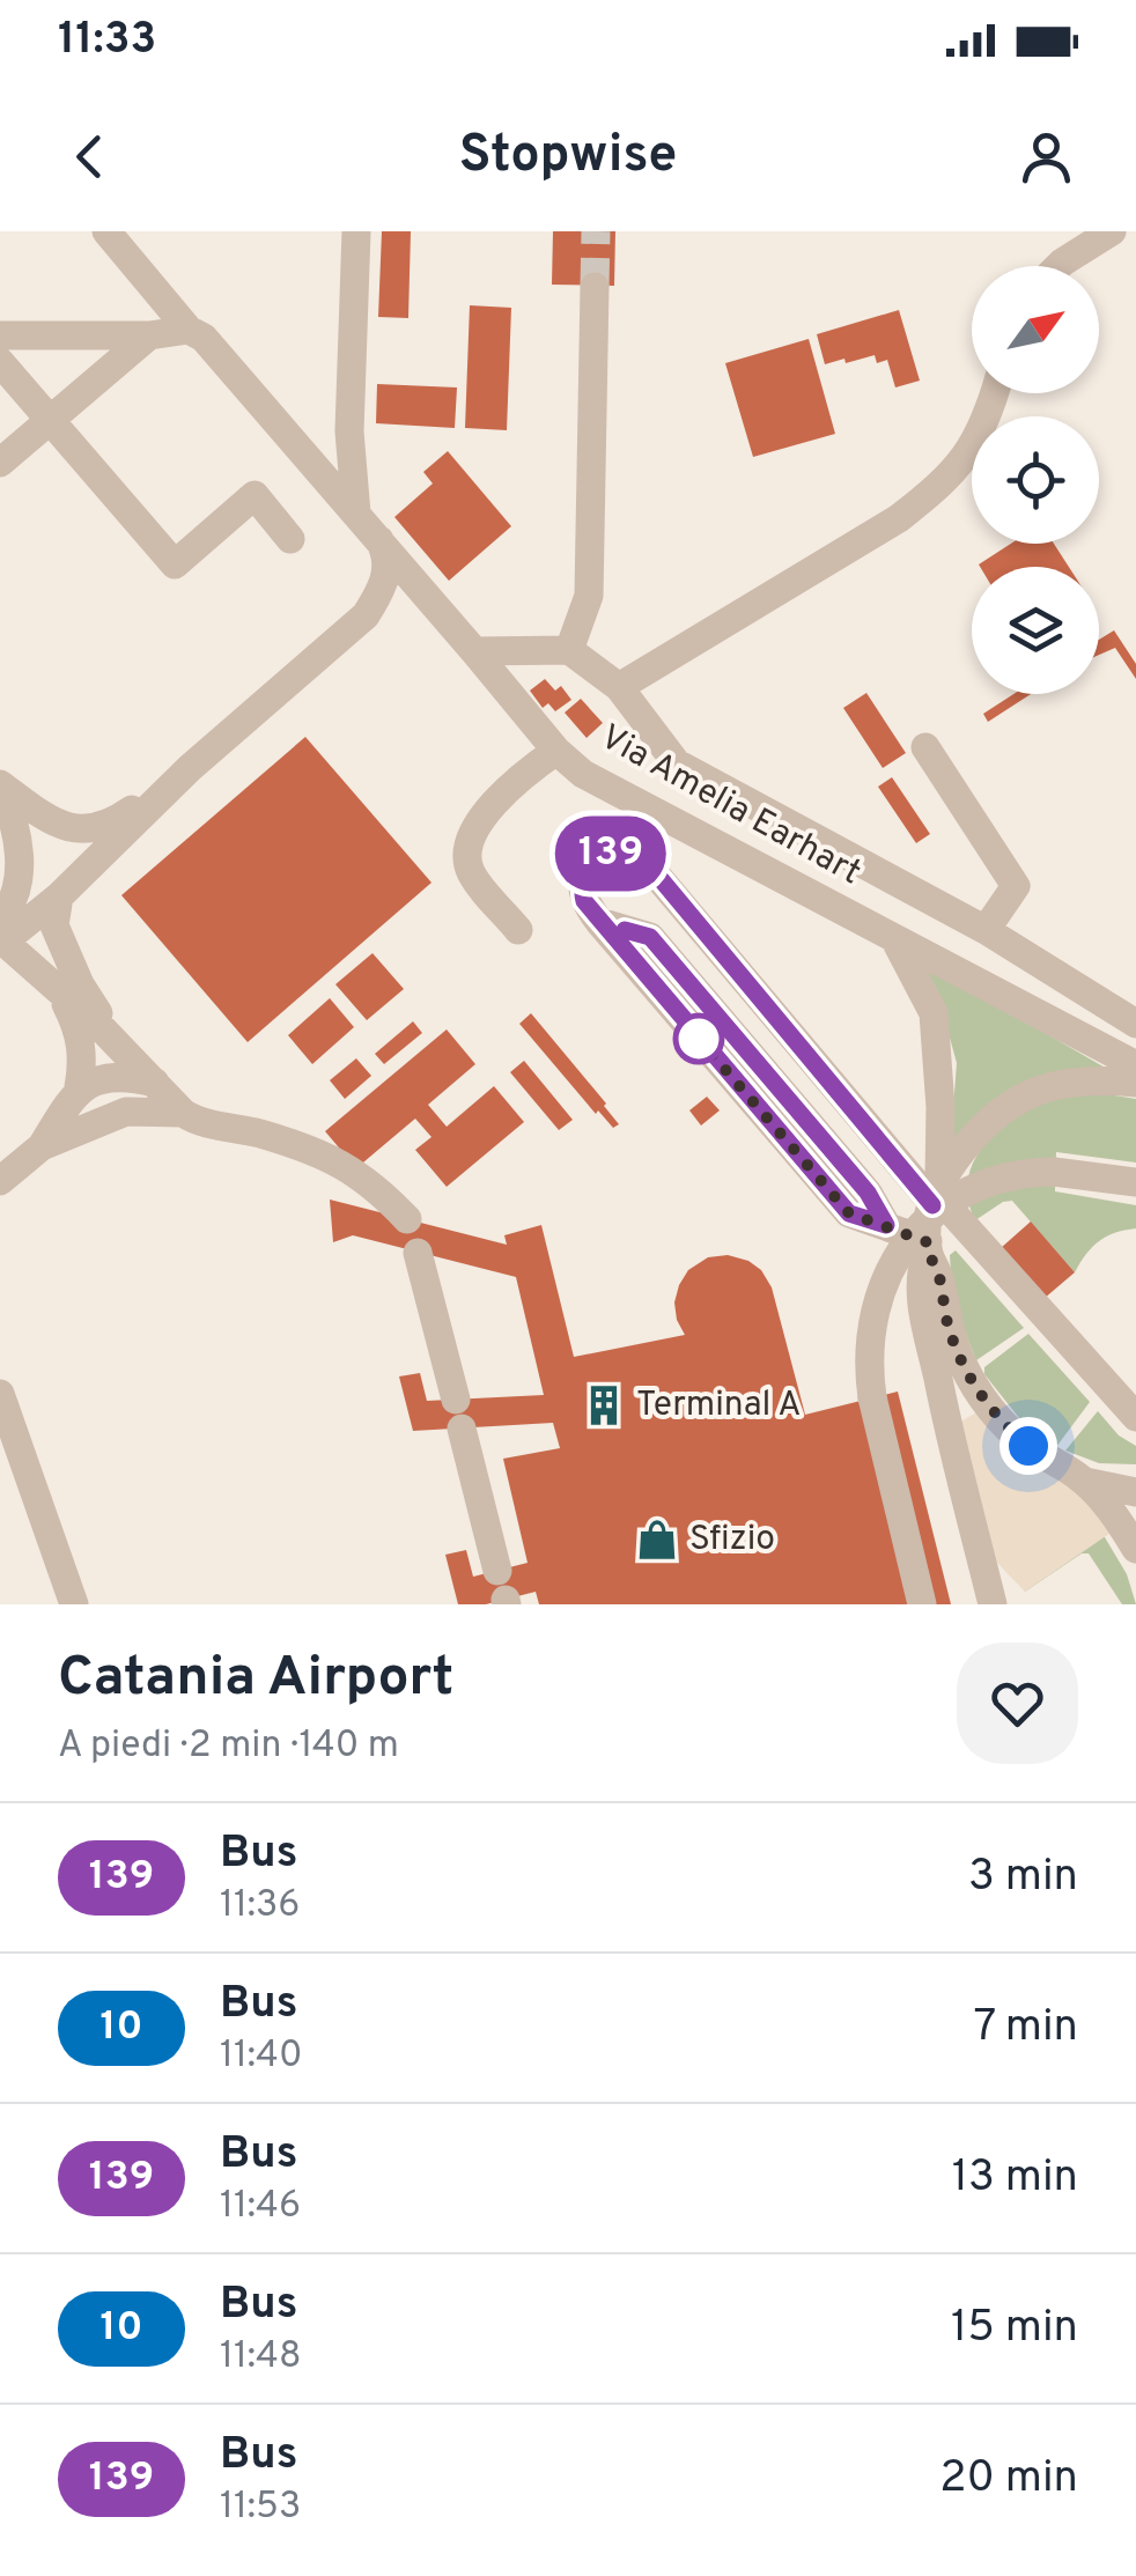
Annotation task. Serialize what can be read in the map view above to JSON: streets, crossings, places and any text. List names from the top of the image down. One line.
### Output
{"streets":{"street":["Via Amelia Earhart"]},"places":{"building":["Terminal A"],"shop":["Sfizio"]},"lines":["bus line 139"],"north":"top right","page":{"status":"11:33","header":"Stopwise","on_map":"139","heading":["Catania Airport","A piedi · 2 min · 140 m"],"list":[{"mark":"139","name":"Bus","note":"11:36","value":"3 min"},{"mark":"10","name":"Bus","note":"11:40","value":"7 min"},{"mark":"139","name":"Bus","note":"11:46","value":"13 min"},{"mark":"10","name":"Bus","note":"11:48","value":"15 min"},{"mark":"139","name":"Bus","note":"11:53","value":"20 min"}]}}
